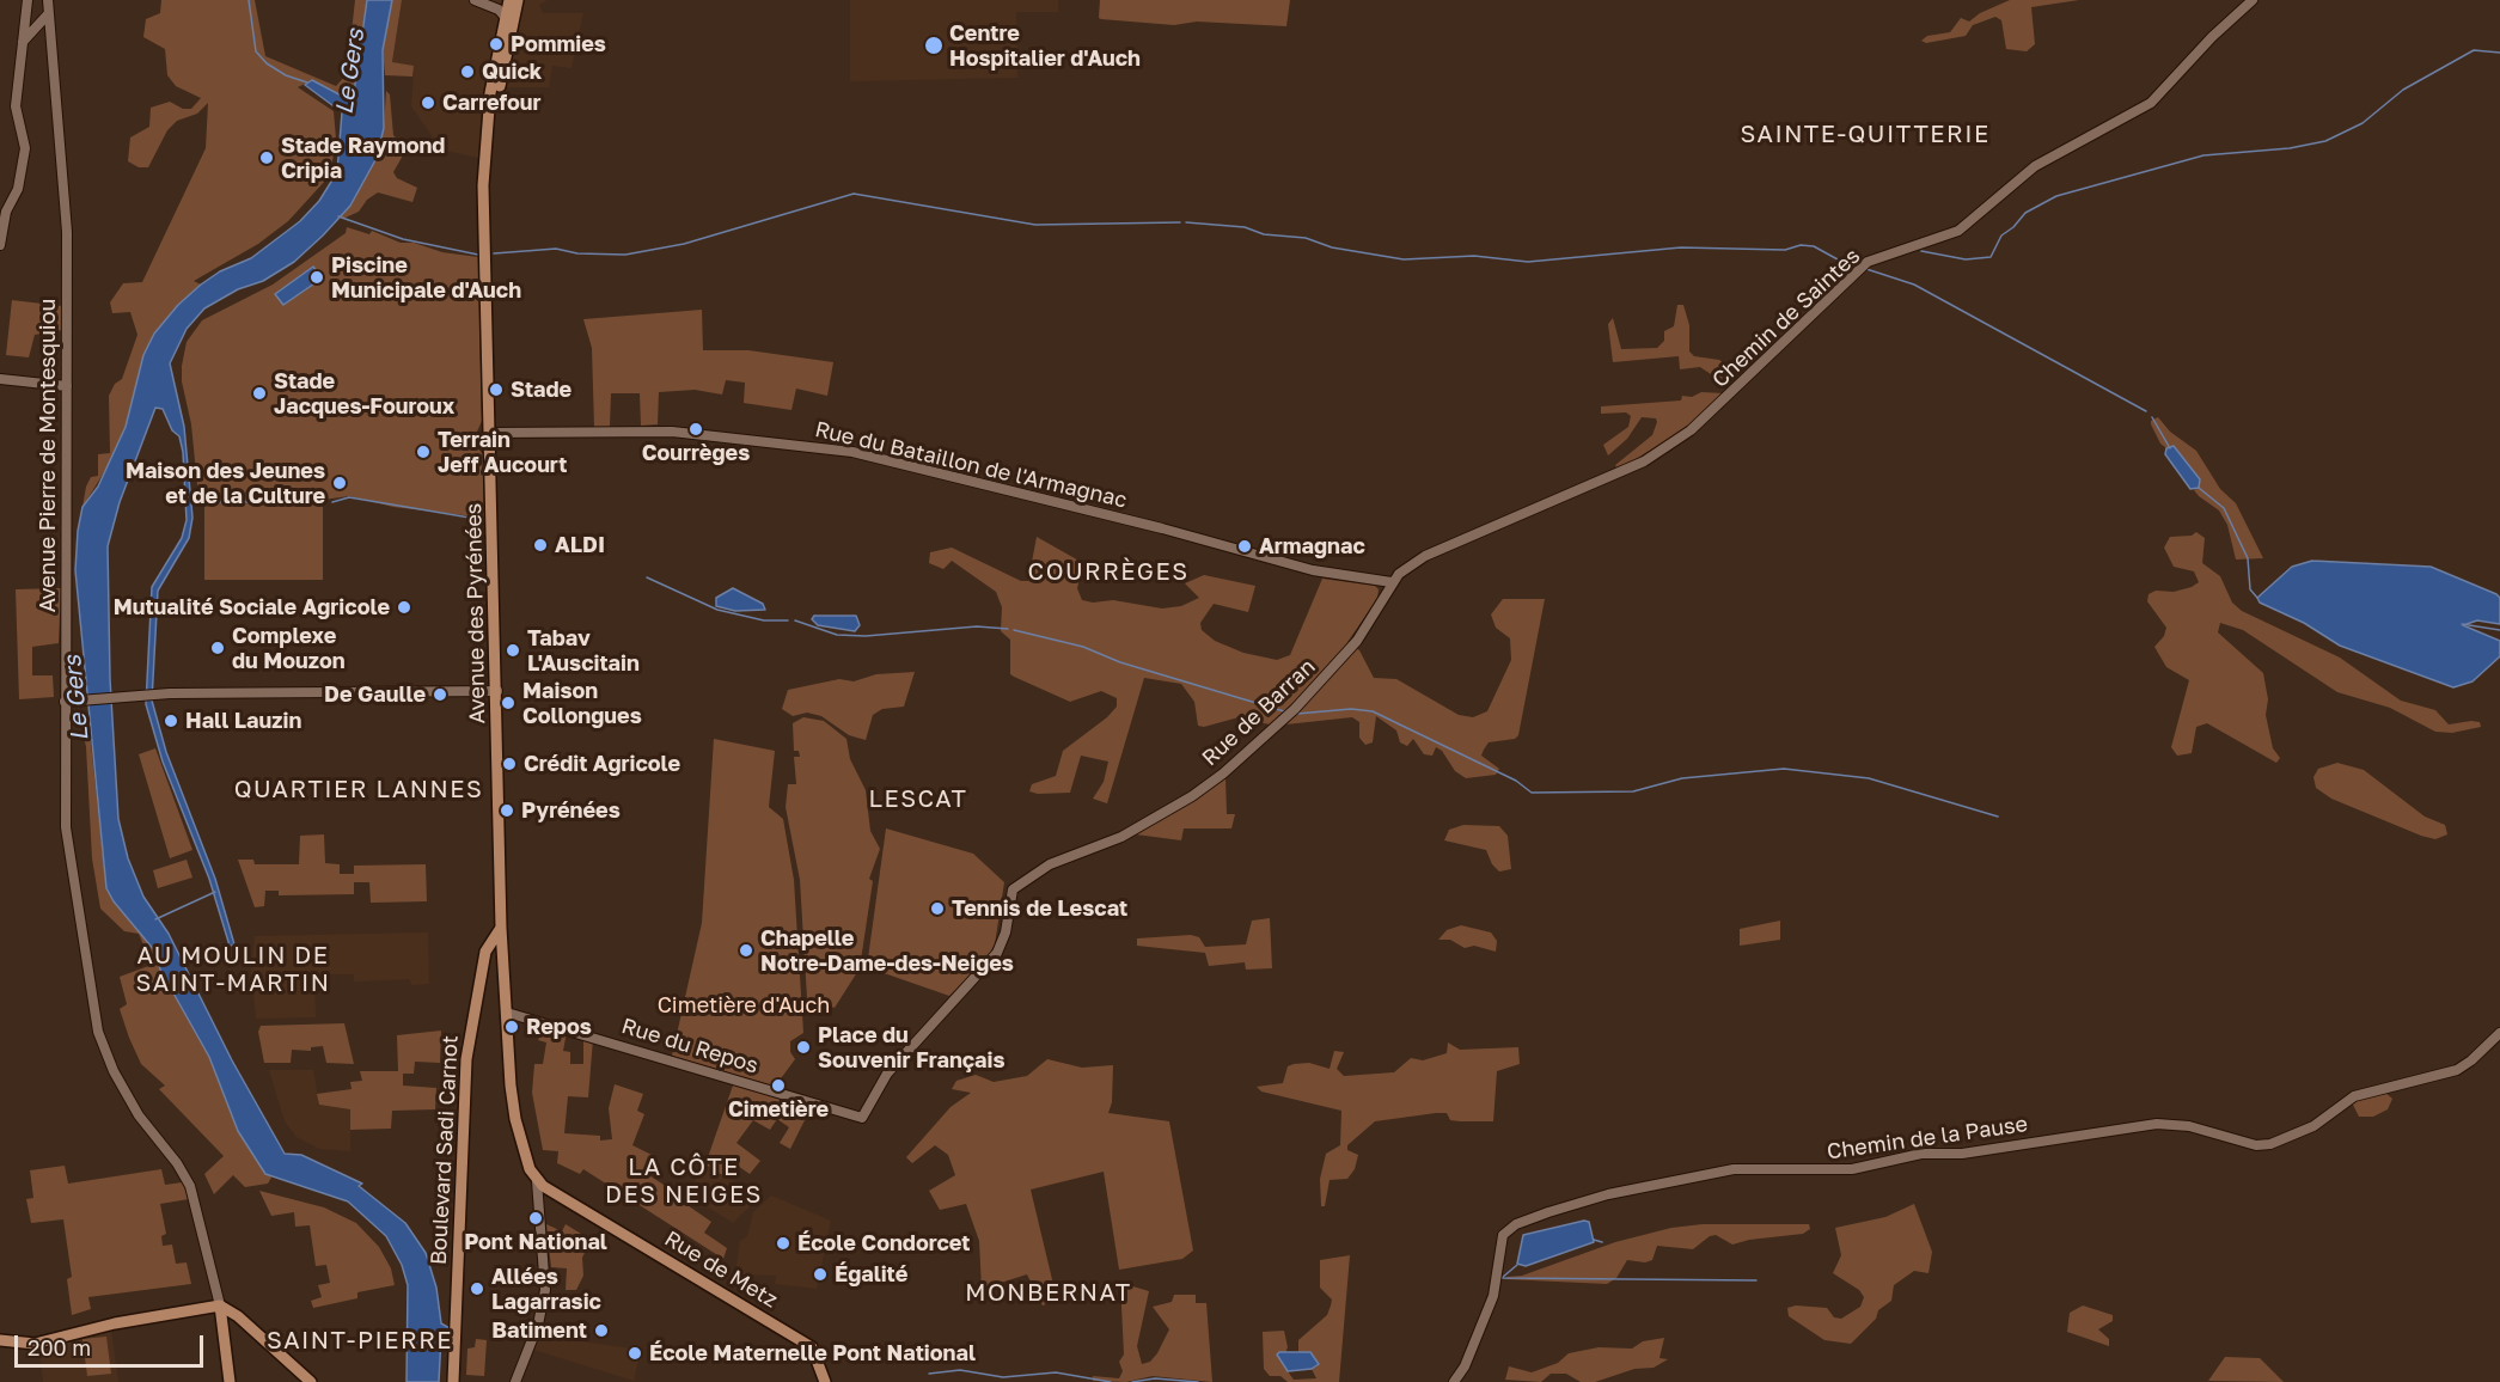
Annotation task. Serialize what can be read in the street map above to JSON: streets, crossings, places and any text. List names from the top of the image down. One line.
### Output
{"streets":{"main road":["Avenue des Pyrénées","Boulevard Sadi Carnot","Rue de Metz"],"street":["Chemin de Saintes","Avenue Pierre de Montesquiou","Rue du Bataillon de l'Armagnac","Rue de Barran","Rue du Repos","Chemin de la Pause"]},"crossings":[["Chemin de Saintes","Rue du Bataillon de l'Armagnac"],["Chemin de Saintes","Rue de Barran"],["Rue du Bataillon de l'Armagnac","Avenue des Pyrénées"],["Rue du Bataillon de l'Armagnac","Rue de Barran"],["Avenue des Pyrénées","Boulevard Sadi Carnot"],["Rue de Barran","Rue du Repos"]],"districts":["SAINTE-QUITTERIE","COURRÈGES","QUARTIER LANNES","LESCAT","AU MOULIN DE SAINT-MARTIN","LA CÔTE DES NEIGES","MONBERNAT","SAINT-PIERRE"],"water":["Le Gers"],"parks":["Cimetière d'Auch"],"places":["Pommies","Centre Hospitalier d'Auch","Quick","Carrefour","Stade Raymond Cripia","Piscine Municipale d'Auch","Stade","Stade Jacques-Fouroux","Courrèges","Terrain Jeff Aucourt","Maison des Jeunes et de la Culture","ALDI","Armagnac","Mutualité Sociale Agricole","Complexe du Mouzon","Tabav L'Auscitain","De Gaulle","Maison Collongues","Hall Lauzin","Crédit Agricole","Pyrénées","Tennis de Lescat","Chapelle Notre-Dame-des-Neiges","Repos","Place du Souvenir Français","Cimetière","Pont National","École Condorcet","Égalité","Allées Lagarrasic","Batiment","École Maternelle Pont National"],"scale_bar":"200 m"}
